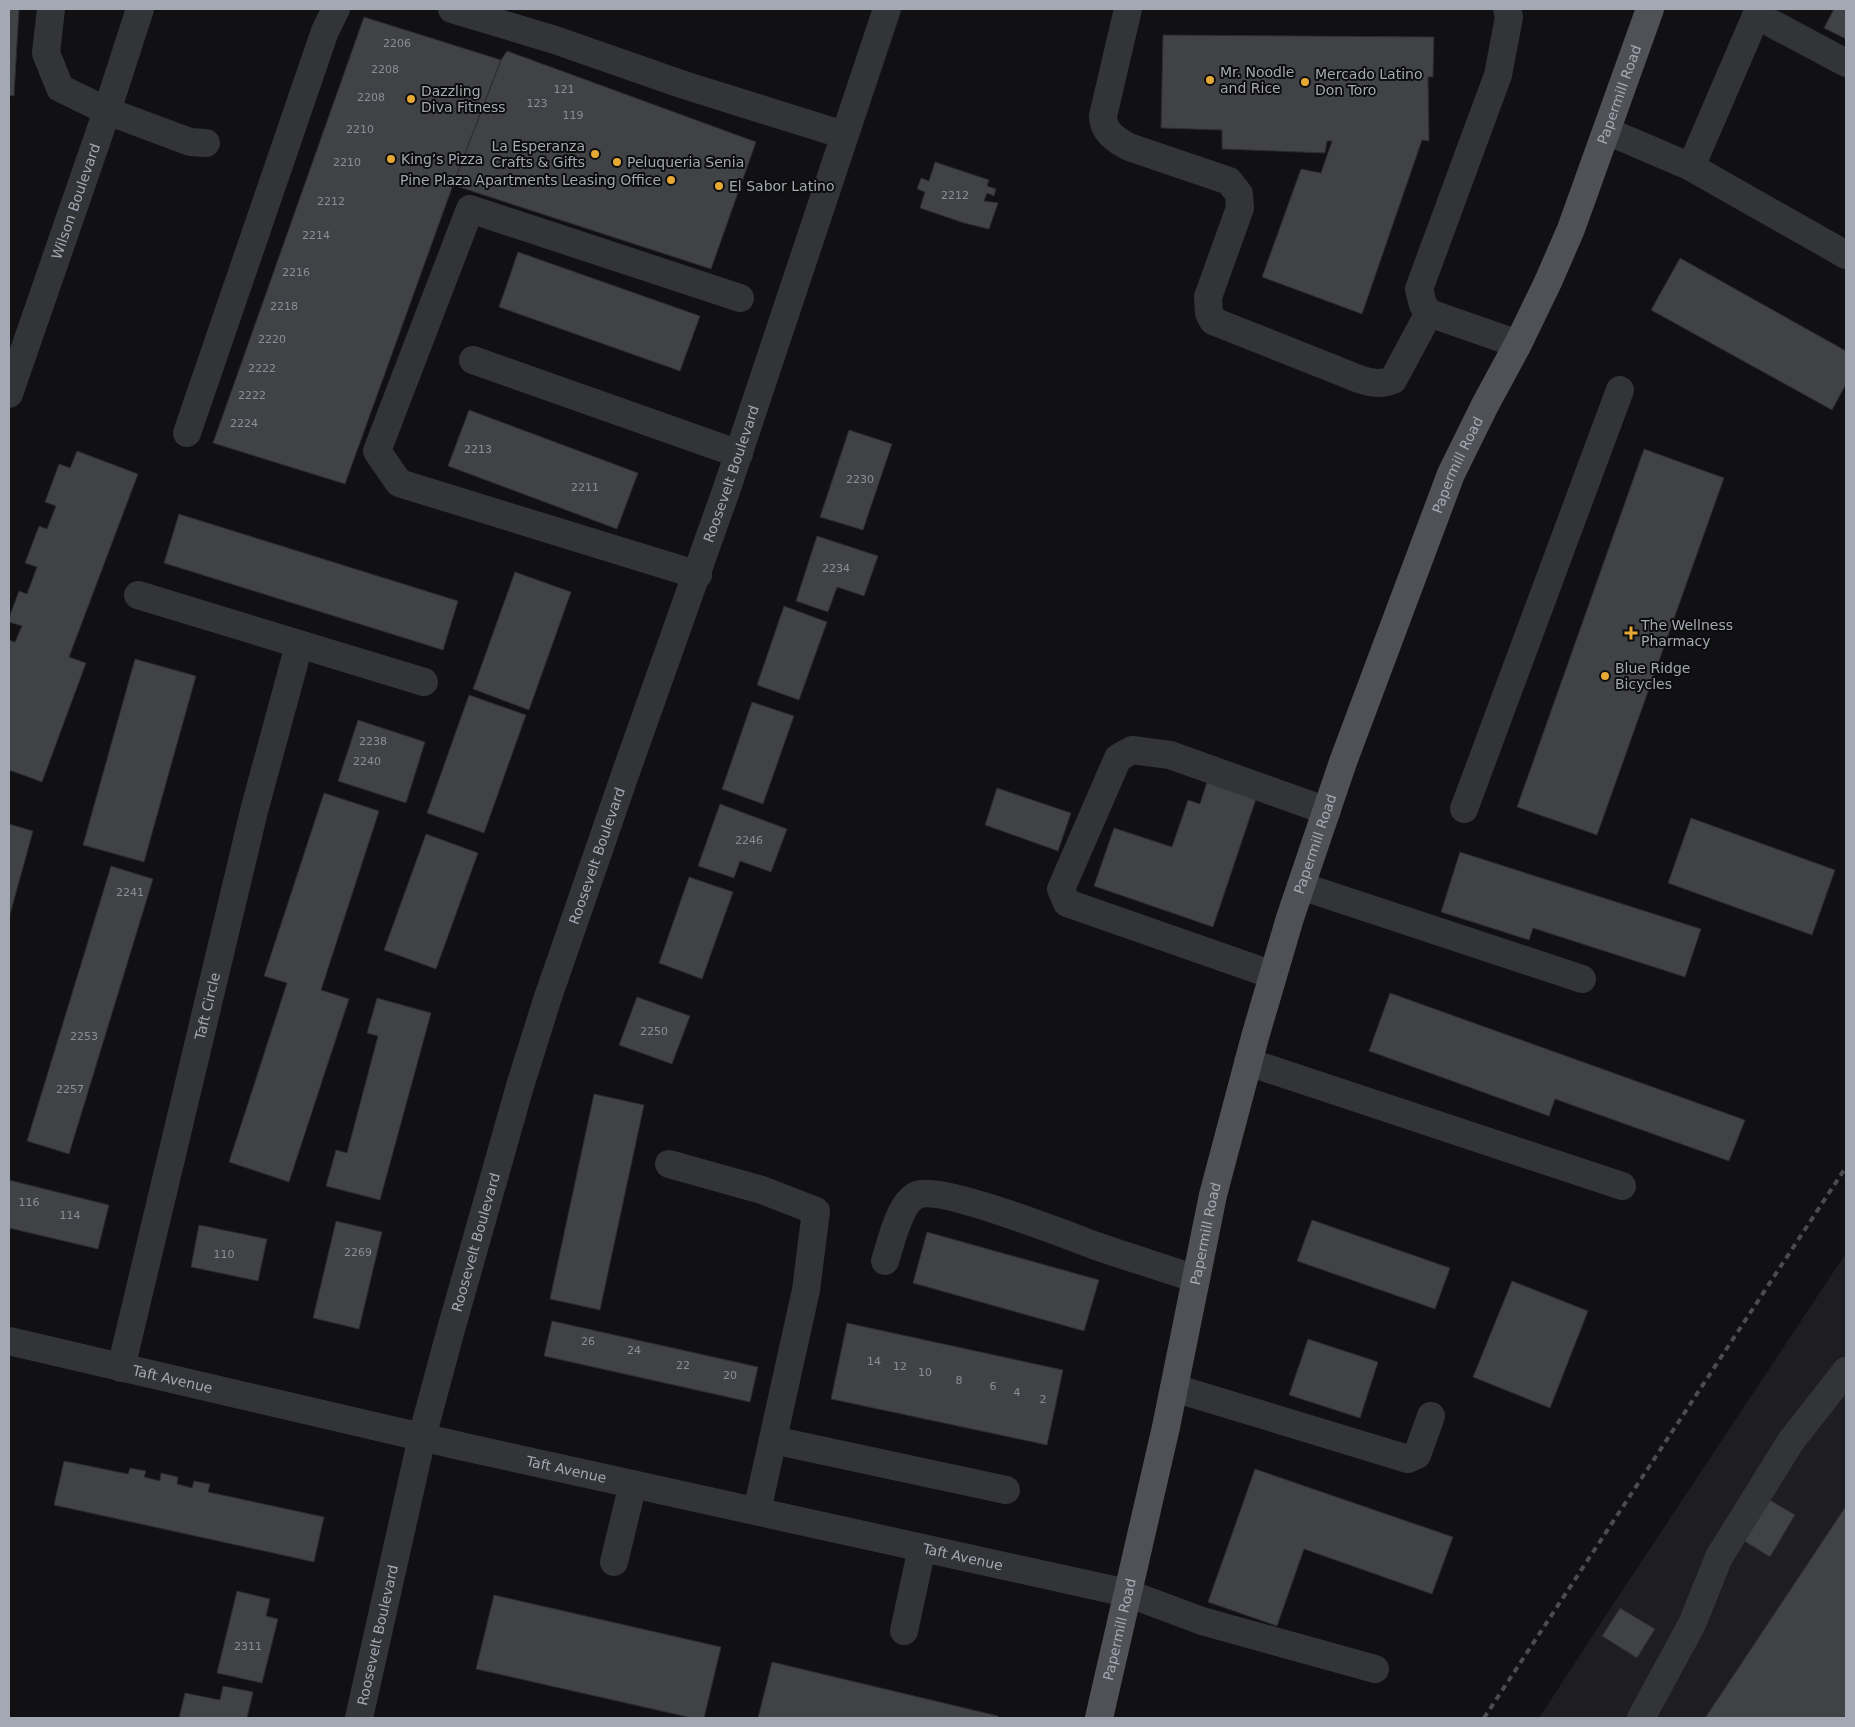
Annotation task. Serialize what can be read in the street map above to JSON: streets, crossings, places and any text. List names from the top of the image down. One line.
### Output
{"streets":{"main road":["Papermill Road"],"street":["Wilson Boulevard","Roosevelt Boulevard","Taft Circle","Taft Avenue"]},"crossings":[["Papermill Road","Taft Avenue"],["Roosevelt Boulevard","Taft Avenue"],["Taft Circle","Taft Avenue"]],"places":{"other":["Mr. Noodle and Rice","Mercado Latino Don Toro","Dazzling Diva Fitness","La Esperanza Crafts & Gifts","King’s Pizza","Peluqueria Senia","Pine Plaza Apartments Leasing Office","El Sabor Latino","Blue Ridge Bicycles"],"health":["The Wellness Pharmacy"]},"house_numbers":["2206","2208","121","2208","123","119","2210","2210","2212","2212","2214","2216","2218","2220","2222","2222","2224","2213","2230","2211","2234","2238","2240","2246","2241","2250","2253","2257","116","114","2269","110","26","24","14","22","12","10","20","8","6","4","2","2311"]}
